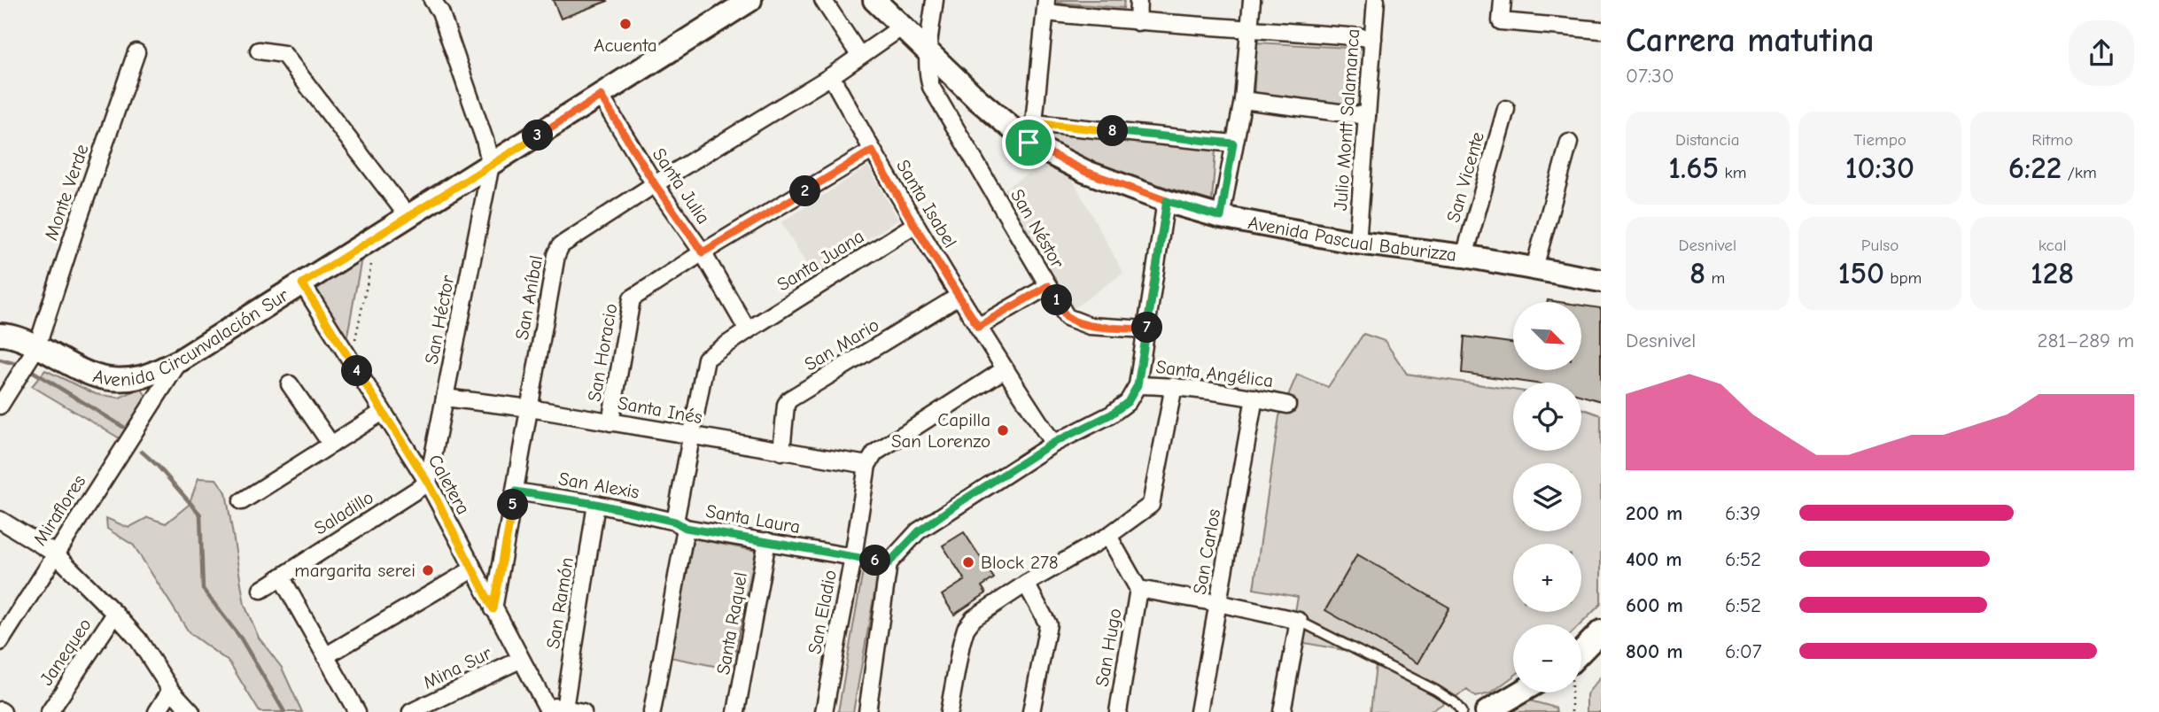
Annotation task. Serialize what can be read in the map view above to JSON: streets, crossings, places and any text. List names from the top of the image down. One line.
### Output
{"streets":{"main road":["Avenida Pascual Baburizza","Avenida Circunvalación Sur"],"street":["Julio Montt Salamanca","San Vicente","Santa Julia","Monte Verde","Santa Isabel","San Néstor","Santa Juana","San Aníbal","San Héctor","San Mario","San Horacio","Santa Angélica","Santa Inés","Caletera","San Alexis","Miraflores","Saladillo","Santa Laura","San Carlos","San Ramón","San Eladio","Santa Raquel","San Hugo","Janequeo","Mina Sur"]},"crossings":[["Julio Montt Salamanca","Avenida Pascual Baburizza"],["San Vicente","Avenida Pascual Baburizza"],["Santa Julia","Santa Isabel"],["Santa Julia","Santa Juana"],["Santa Julia","San Aníbal"],["Santa Julia","Avenida Circunvalación Sur"],["Santa Julia","San Horacio"],["Monte Verde","Avenida Circunvalación Sur"],["Santa Isabel","Santa Juana"],["Santa Isabel","San Mario"],["Santa Isabel","San Horacio"],["San Néstor","Avenida Pascual Baburizza"],["Avenida Pascual Baburizza","San Aníbal"],["Santa Juana","Santa Inés"],["Santa Juana","San Alexis"],["Santa Juana","Santa Laura"],["San Aníbal","Santa Inés"],["San Aníbal","Caletera"],["San Aníbal","San Alexis"],["San Héctor","Avenida Circunvalación Sur"],["San Héctor","Santa Inés"],["San Héctor","Caletera"],["San Héctor","Saladillo"],["Avenida Circunvalación Sur","Caletera"],["Avenida Circunvalación Sur","Miraflores"],["San Mario","Santa Inés"],["San Horacio","Santa Inés"],["Santa Angélica","San Carlos"],["Santa Inés","San Eladio"],["Caletera","Saladillo"],["Caletera","San Ramón"],["Caletera","Mina Sur"],["San Alexis","Santa Laura"],["San Alexis","San Ramón"],["Santa Laura","San Eladio"],["Santa Laura","Santa Raquel"]],"places":["Acuenta","Capilla San Lorenzo","Block 278","margarita serei"],"north":"bottom right","page":{"heading":["Carrera matutina","07:30"],"stats":[["Distancia","1.65 km"],["Tiempo","10:30"],["Ritmo","6:22 /km"],["Desnivel","8 m"],["Pulso","150 bpm"],["kcal","128"]],"pins":["8","3","2","1","7","4","5","6"],"map_buttons":["+","−"],"chart":["Desnivel","281–289 m"],"list":[{"name":"200 m","note":"6:39"},{"name":"400 m","note":"6:52"},{"name":"600 m","note":"6:52"},{"name":"800 m","note":"6:07"}]}}
